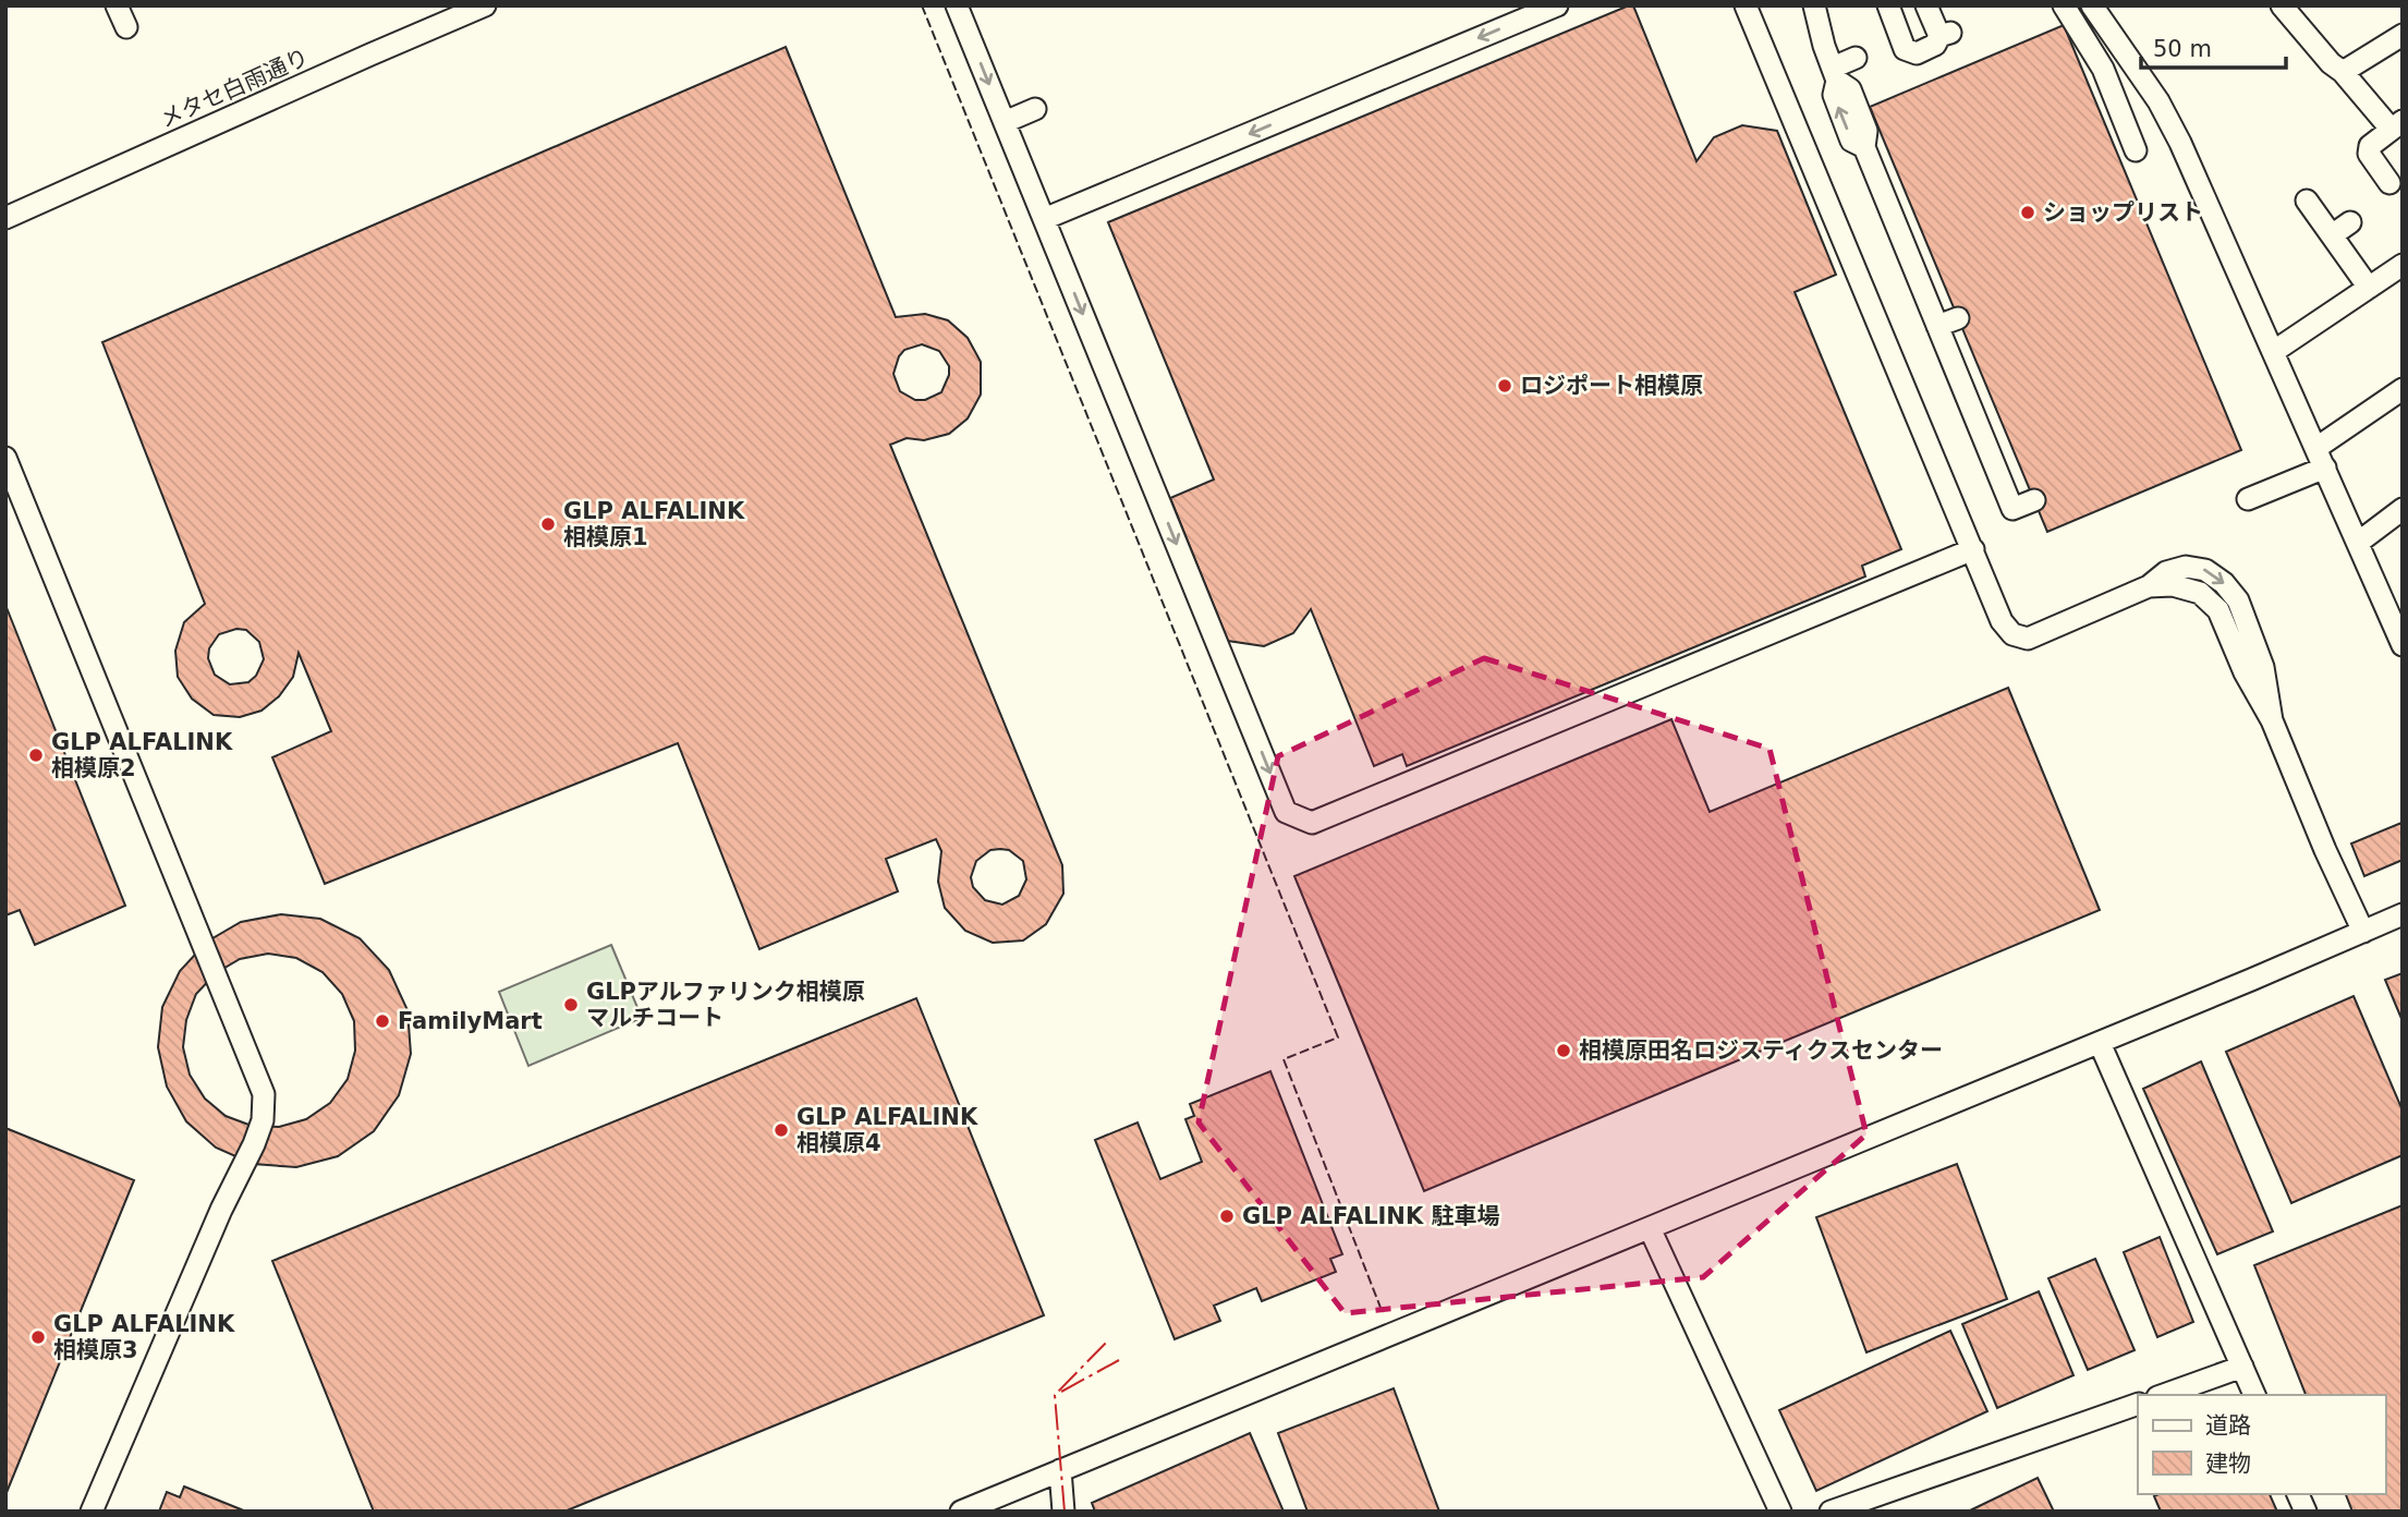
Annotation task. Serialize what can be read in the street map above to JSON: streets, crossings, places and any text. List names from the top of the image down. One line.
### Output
{"streets":{"street":["メタセ白雨通り"]},"places":["ショップリスト","ロジポート相模原","GLP ALFALINK 相模原1","GLP ALFALINK 相模原2","GLPアルファリンク相模原 マルチコート","FamilyMart","相模原田名ロジスティクスセンター","GLP ALFALINK 相模原4","GLP ALFALINK 駐車場","GLP ALFALINK 相模原3"],"legend":["道路","建物"],"scale_bar":"50 m"}
